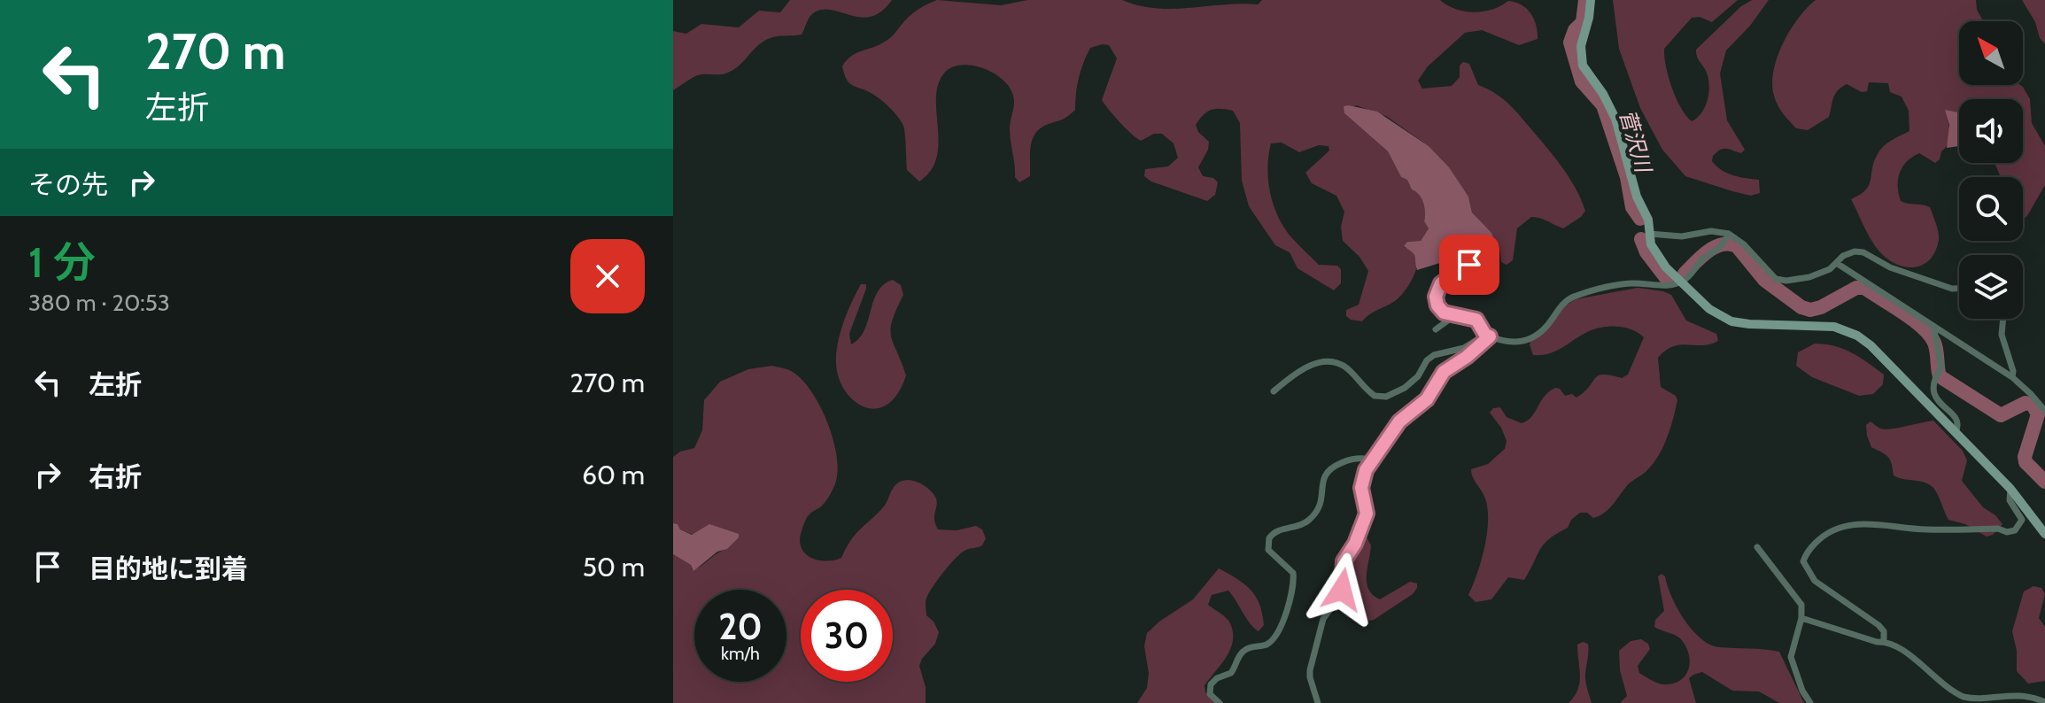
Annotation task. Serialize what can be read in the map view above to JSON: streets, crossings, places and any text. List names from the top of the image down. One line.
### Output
{"water":["菅沢川"],"north":"top left","page":{"turn":["270 m","左折"],"then":"その先","heading":["1 分","380 m · 20:53"],"list":[{"name":"左折","value":"270 m"},{"name":"右折","value":"60 m"},{"name":"目的地に到着","value":"50 m"}],"speed":"20 km/h","limit":"30"}}
